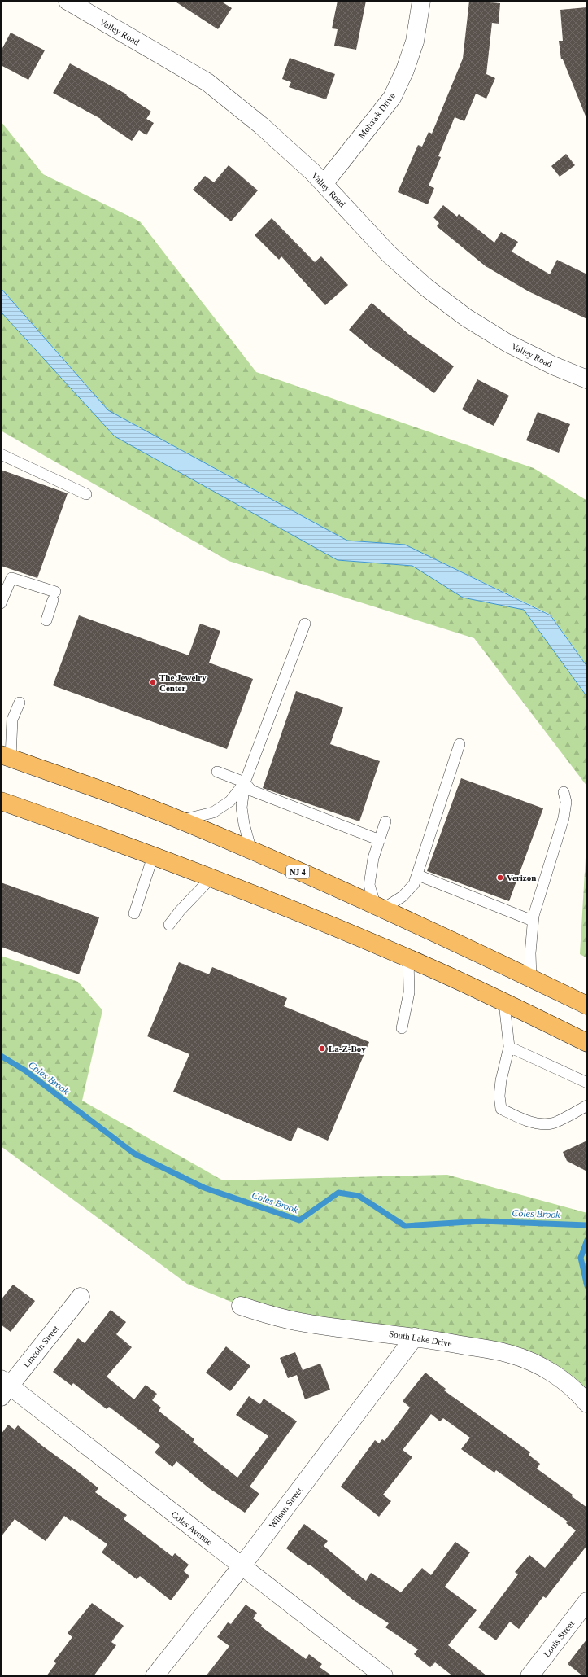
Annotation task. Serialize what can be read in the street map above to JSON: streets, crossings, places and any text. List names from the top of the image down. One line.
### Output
{"streets":{"highway":["NJ 4"],"street":["Valley Road","Mohawk Drive","South Lake Drive","Lincoln Street","Wilson Street","Coles Avenue","Louis Street"]},"crossings":[["Valley Road","Mohawk Drive"],["South Lake Drive","Wilson Street"],["Lincoln Street","Coles Avenue"],["Wilson Street","Coles Avenue"]],"water":["Coles Brook"],"places":["The Jewelry Center","Verizon","La-Z-Boy"]}
